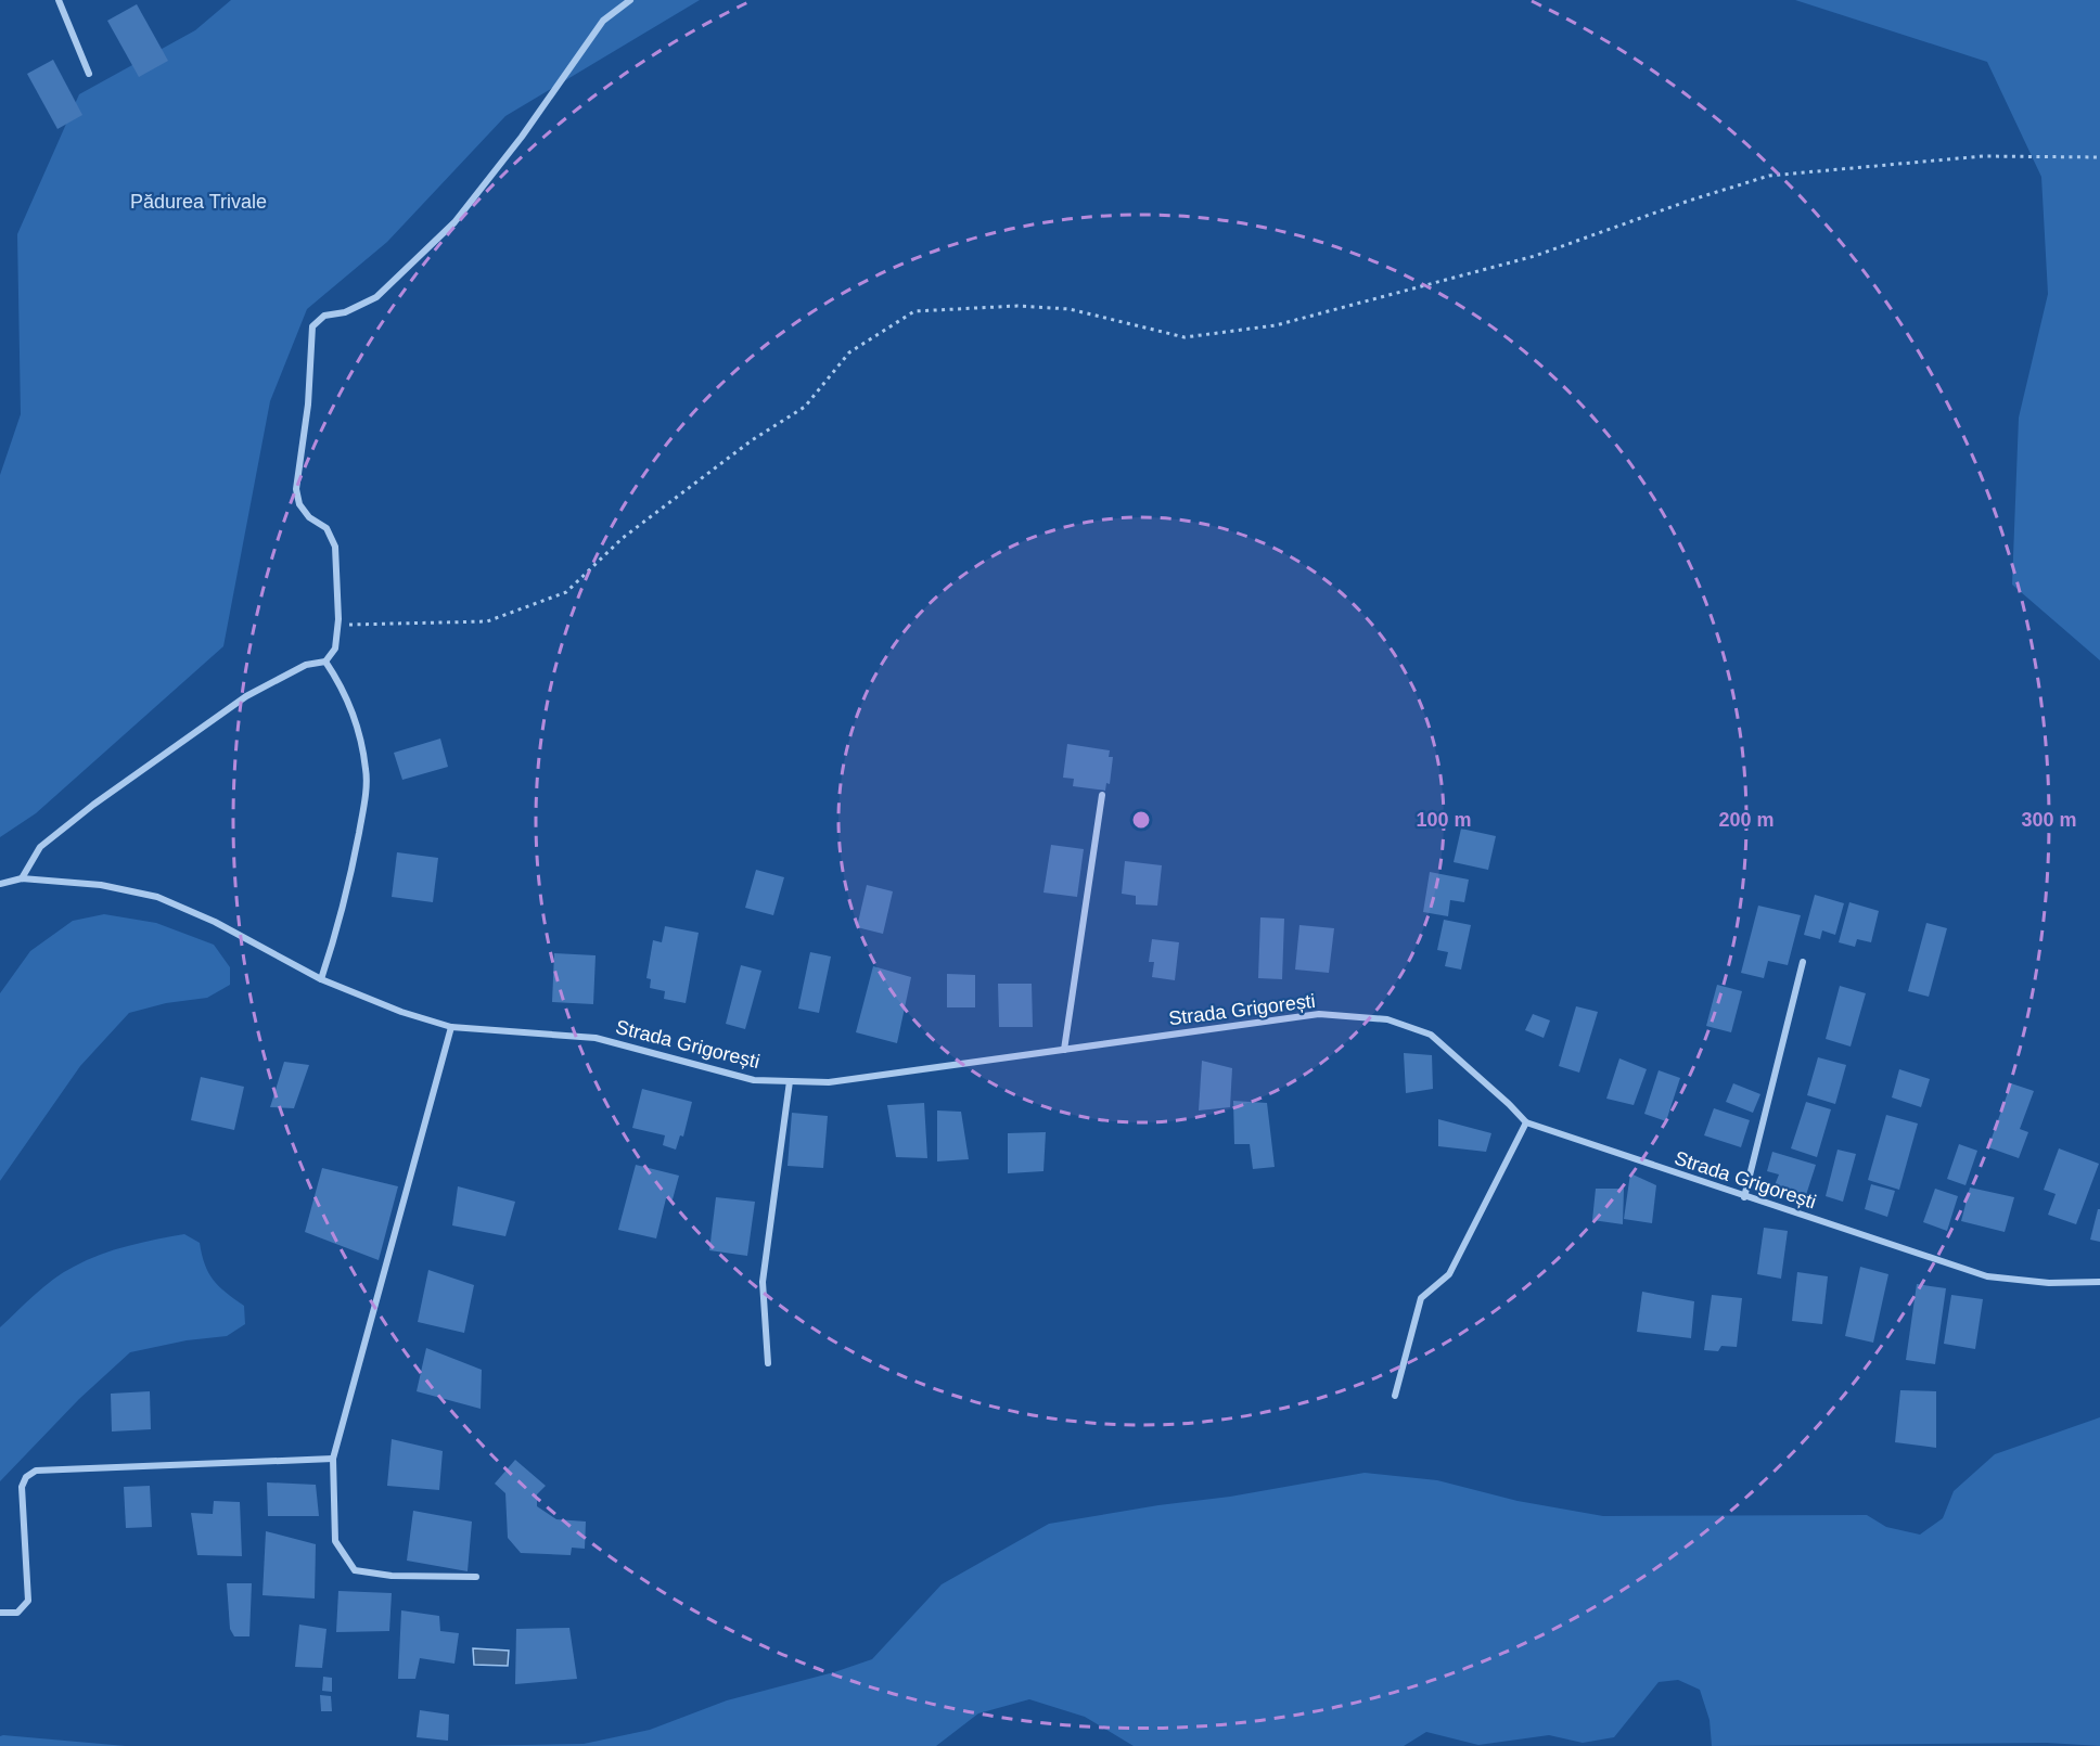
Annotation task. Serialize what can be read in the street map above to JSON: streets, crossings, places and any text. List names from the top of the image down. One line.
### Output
{"streets":{"street":["Strada Grigorești"]},"parks":["Pădurea Trivale"],"rings":["100 m","200 m","300 m"]}
